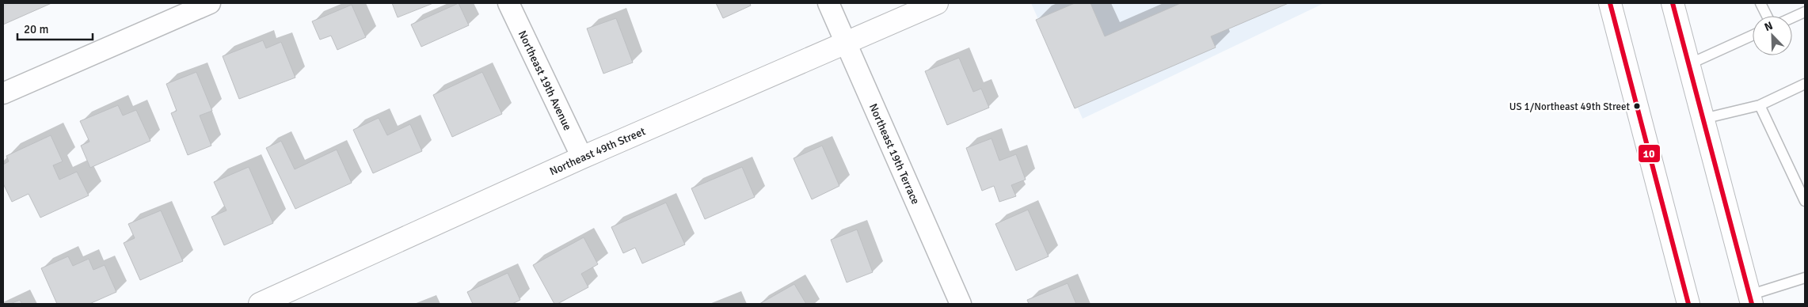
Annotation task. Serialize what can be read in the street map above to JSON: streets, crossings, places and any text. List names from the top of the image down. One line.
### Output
{"streets":{"street":["Northeast 19th Avenue","Northeast 49th Street","Northeast 19th Terrace"]},"crossings":[["Northeast 19th Avenue","Northeast 49th Street"],["Northeast 49th Street","Northeast 19th Terrace"]],"places":["US 1/Northeast 49th Street"],"lines":["transit line 10"],"scale_bar":"20 m","north":"top left"}
